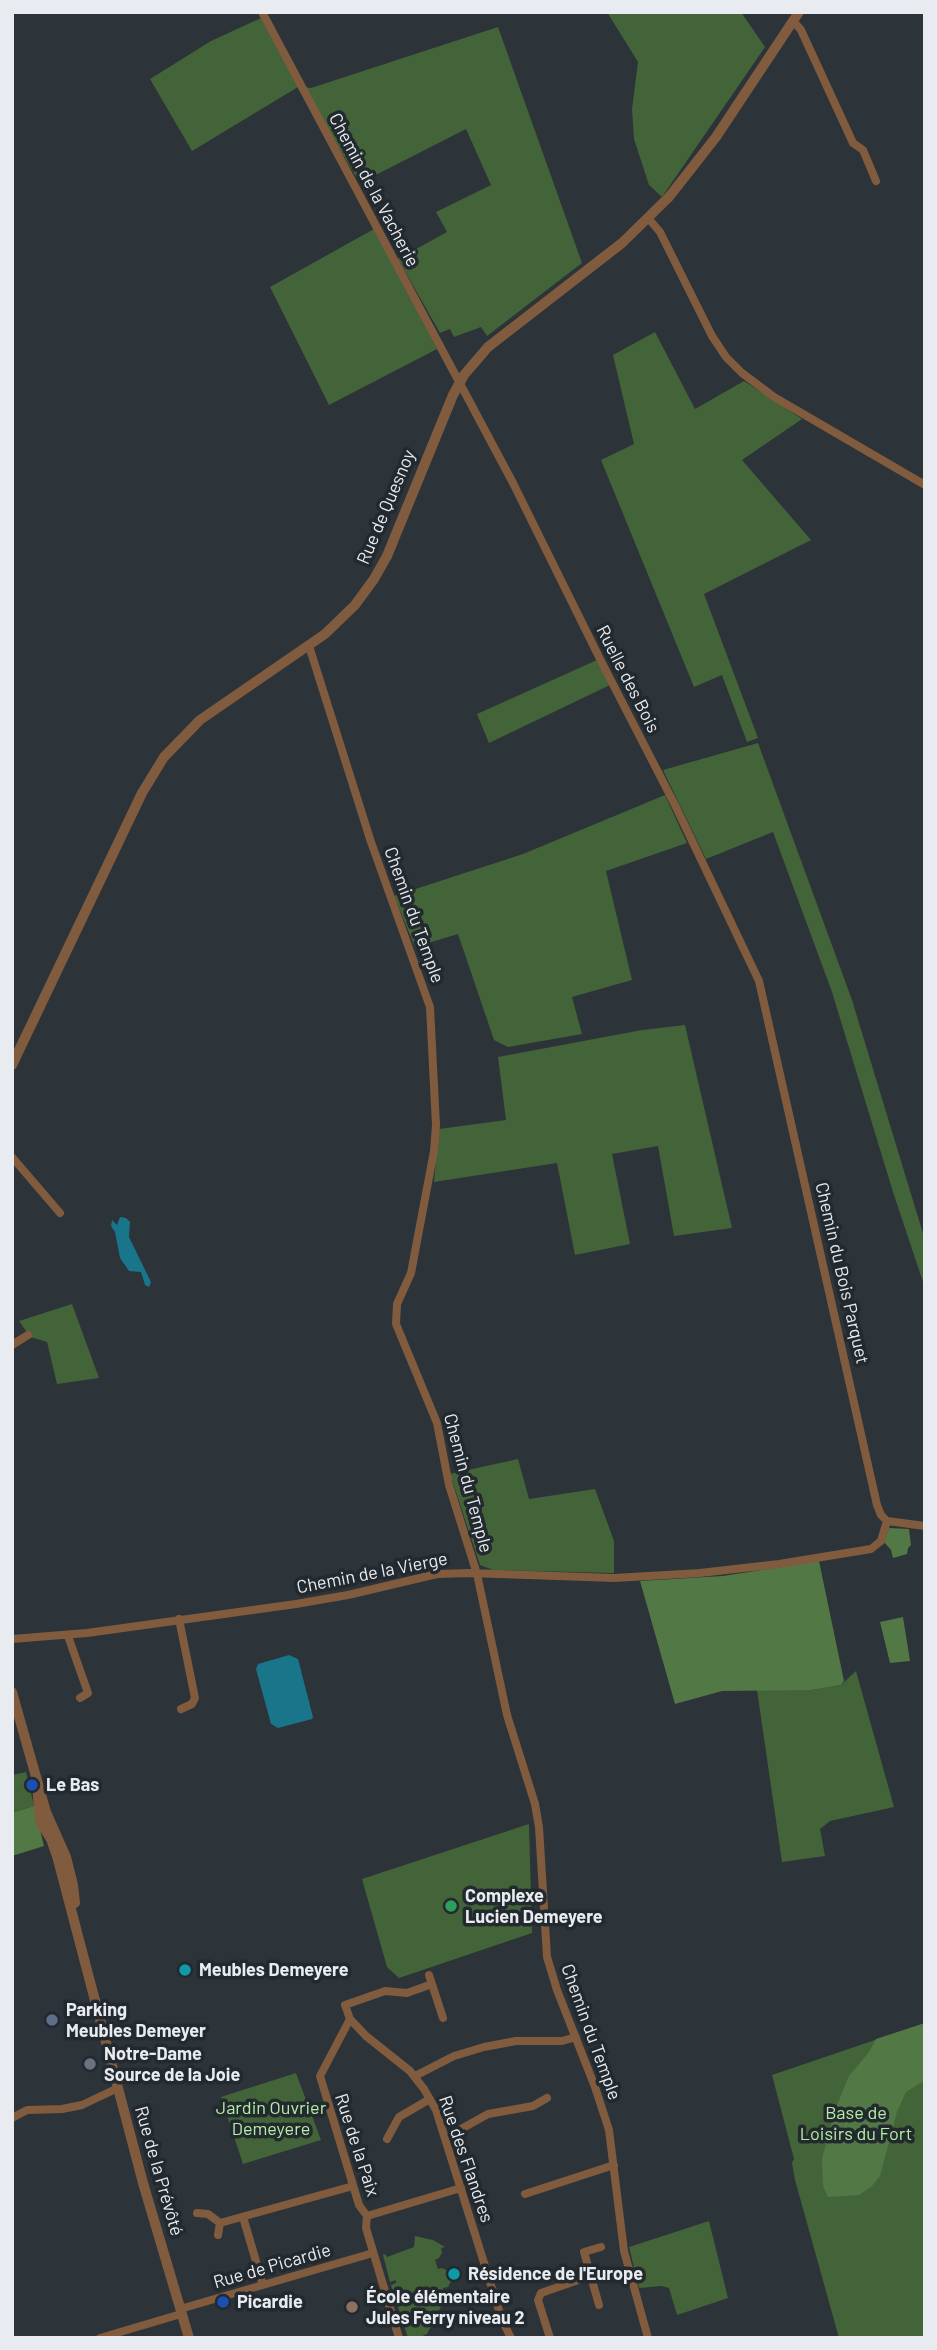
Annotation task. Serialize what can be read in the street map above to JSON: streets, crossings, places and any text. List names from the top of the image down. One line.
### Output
{"streets":{"street":["Chemin de la Vacherie","Rue de Quesnoy","Ruelle des Bois","Chemin du Temple","Chemin du Bois Parquet","Chemin de la Vierge","Rue de la Paix","Rue des Flandres","Rue de la Prévôté","Rue de Picardie"]},"crossings":[["Chemin de la Vacherie","Rue de Quesnoy"],["Chemin de la Vacherie","Ruelle des Bois"],["Rue de Quesnoy","Ruelle des Bois"],["Rue de Quesnoy","Chemin du Temple"],["Ruelle des Bois","Chemin du Bois Parquet"],["Chemin du Temple","Chemin de la Vierge"],["Chemin du Bois Parquet","Chemin de la Vierge"],["Rue de la Paix","Rue des Flandres"],["Rue de la Paix","Rue de Picardie"],["Rue de la Prévôté","Rue de Picardie"]],"parks":["Jardin Ouvrier Demeyere","Base de Loisirs du Fort"],"places":["Le Bas","Complexe Lucien Demeyere","Meubles Demeyere","Parking Meubles Demeyer","Notre-Dame Source de la Joie","Résidence de l'Europe","Picardie","École élémentaire Jules Ferry niveau 2"]}
